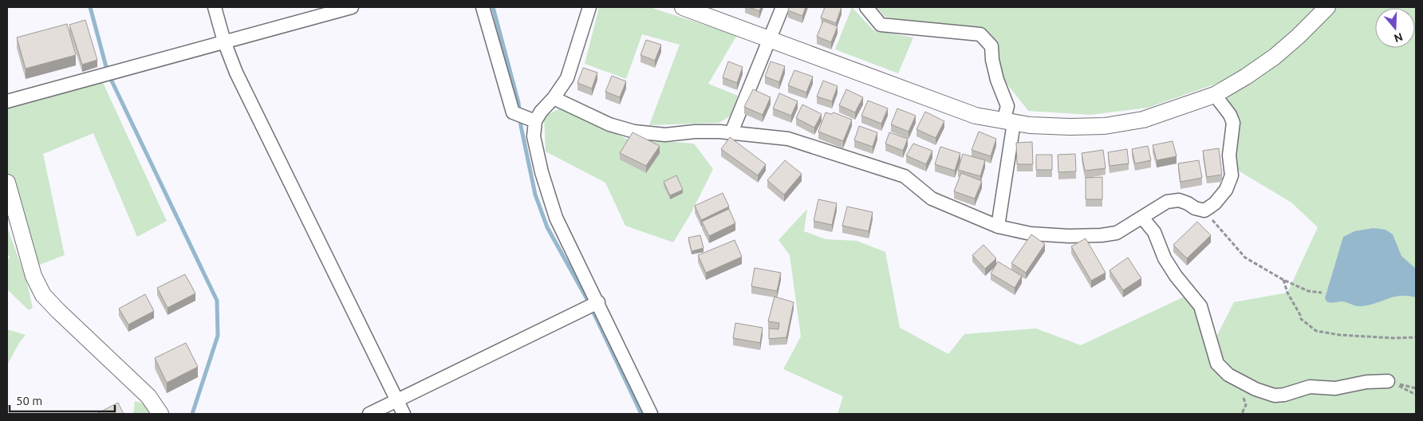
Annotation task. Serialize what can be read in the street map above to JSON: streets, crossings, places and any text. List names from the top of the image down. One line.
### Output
{"scale_bar":"50 m","north":"bottom"}
